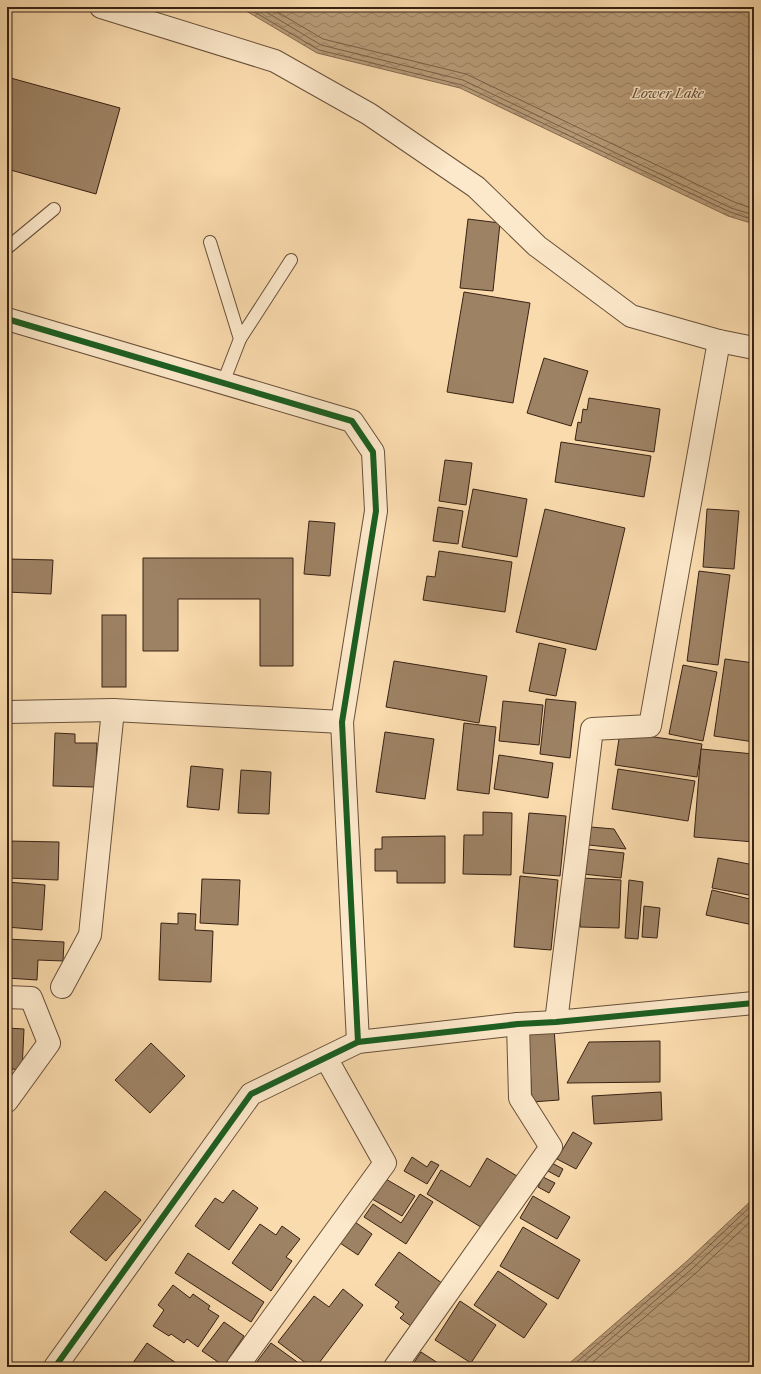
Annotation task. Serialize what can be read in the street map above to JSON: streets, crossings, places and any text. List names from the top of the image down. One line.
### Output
{"water":["Lower Lake"]}
